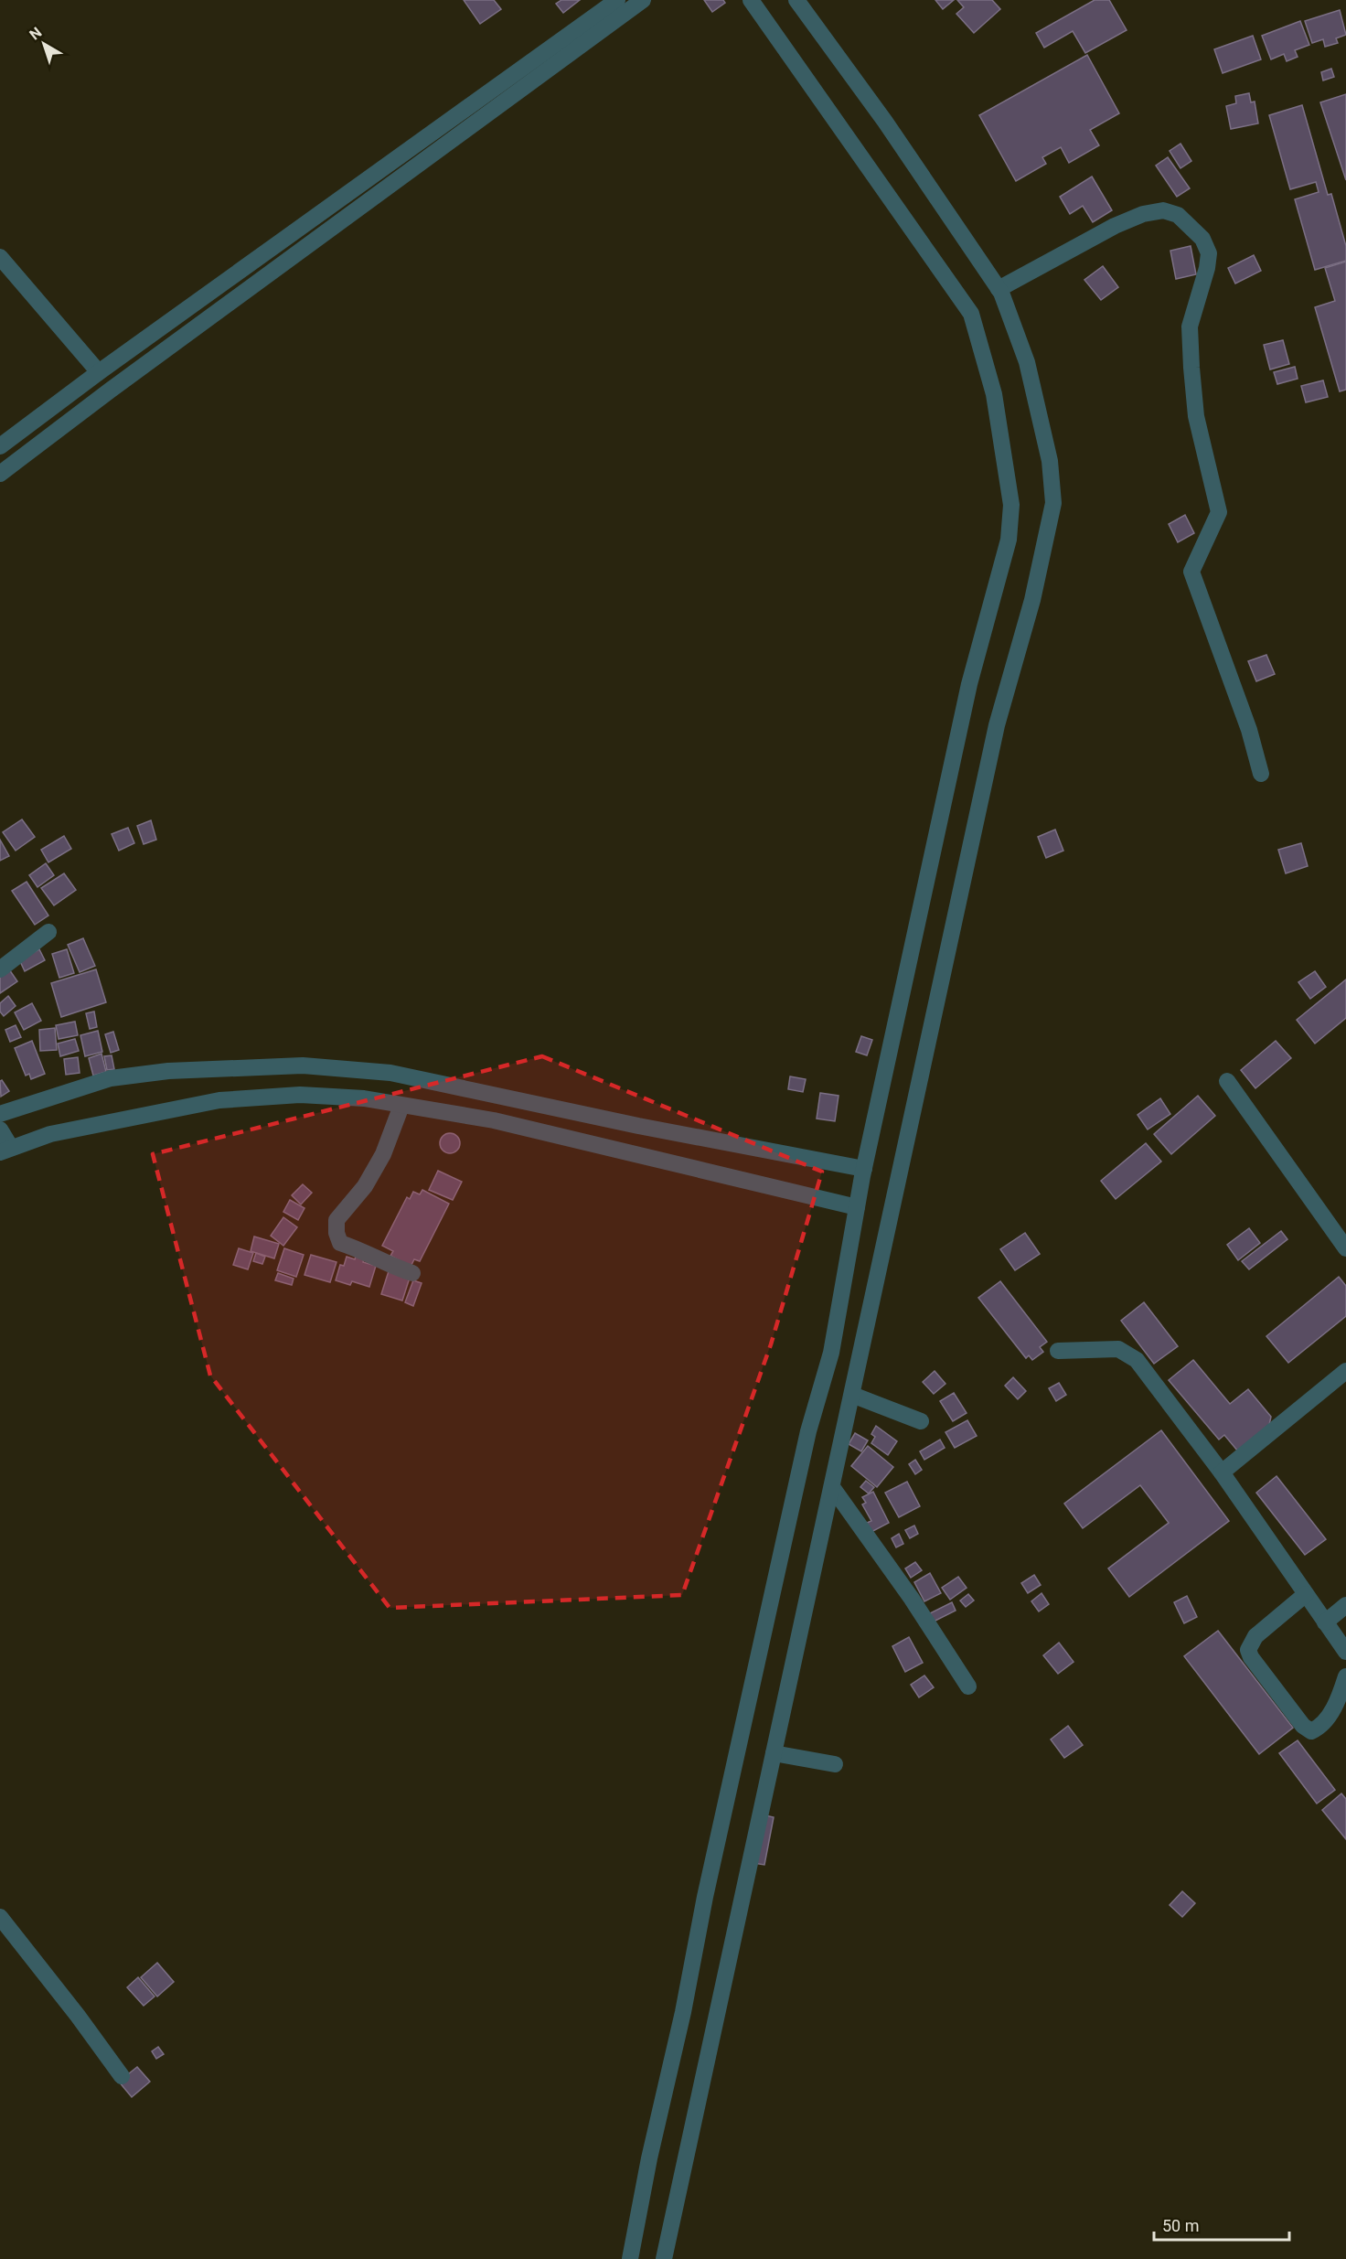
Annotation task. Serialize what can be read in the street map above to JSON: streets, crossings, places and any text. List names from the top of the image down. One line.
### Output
{"scale_bar":"50 m","north":"top left"}
